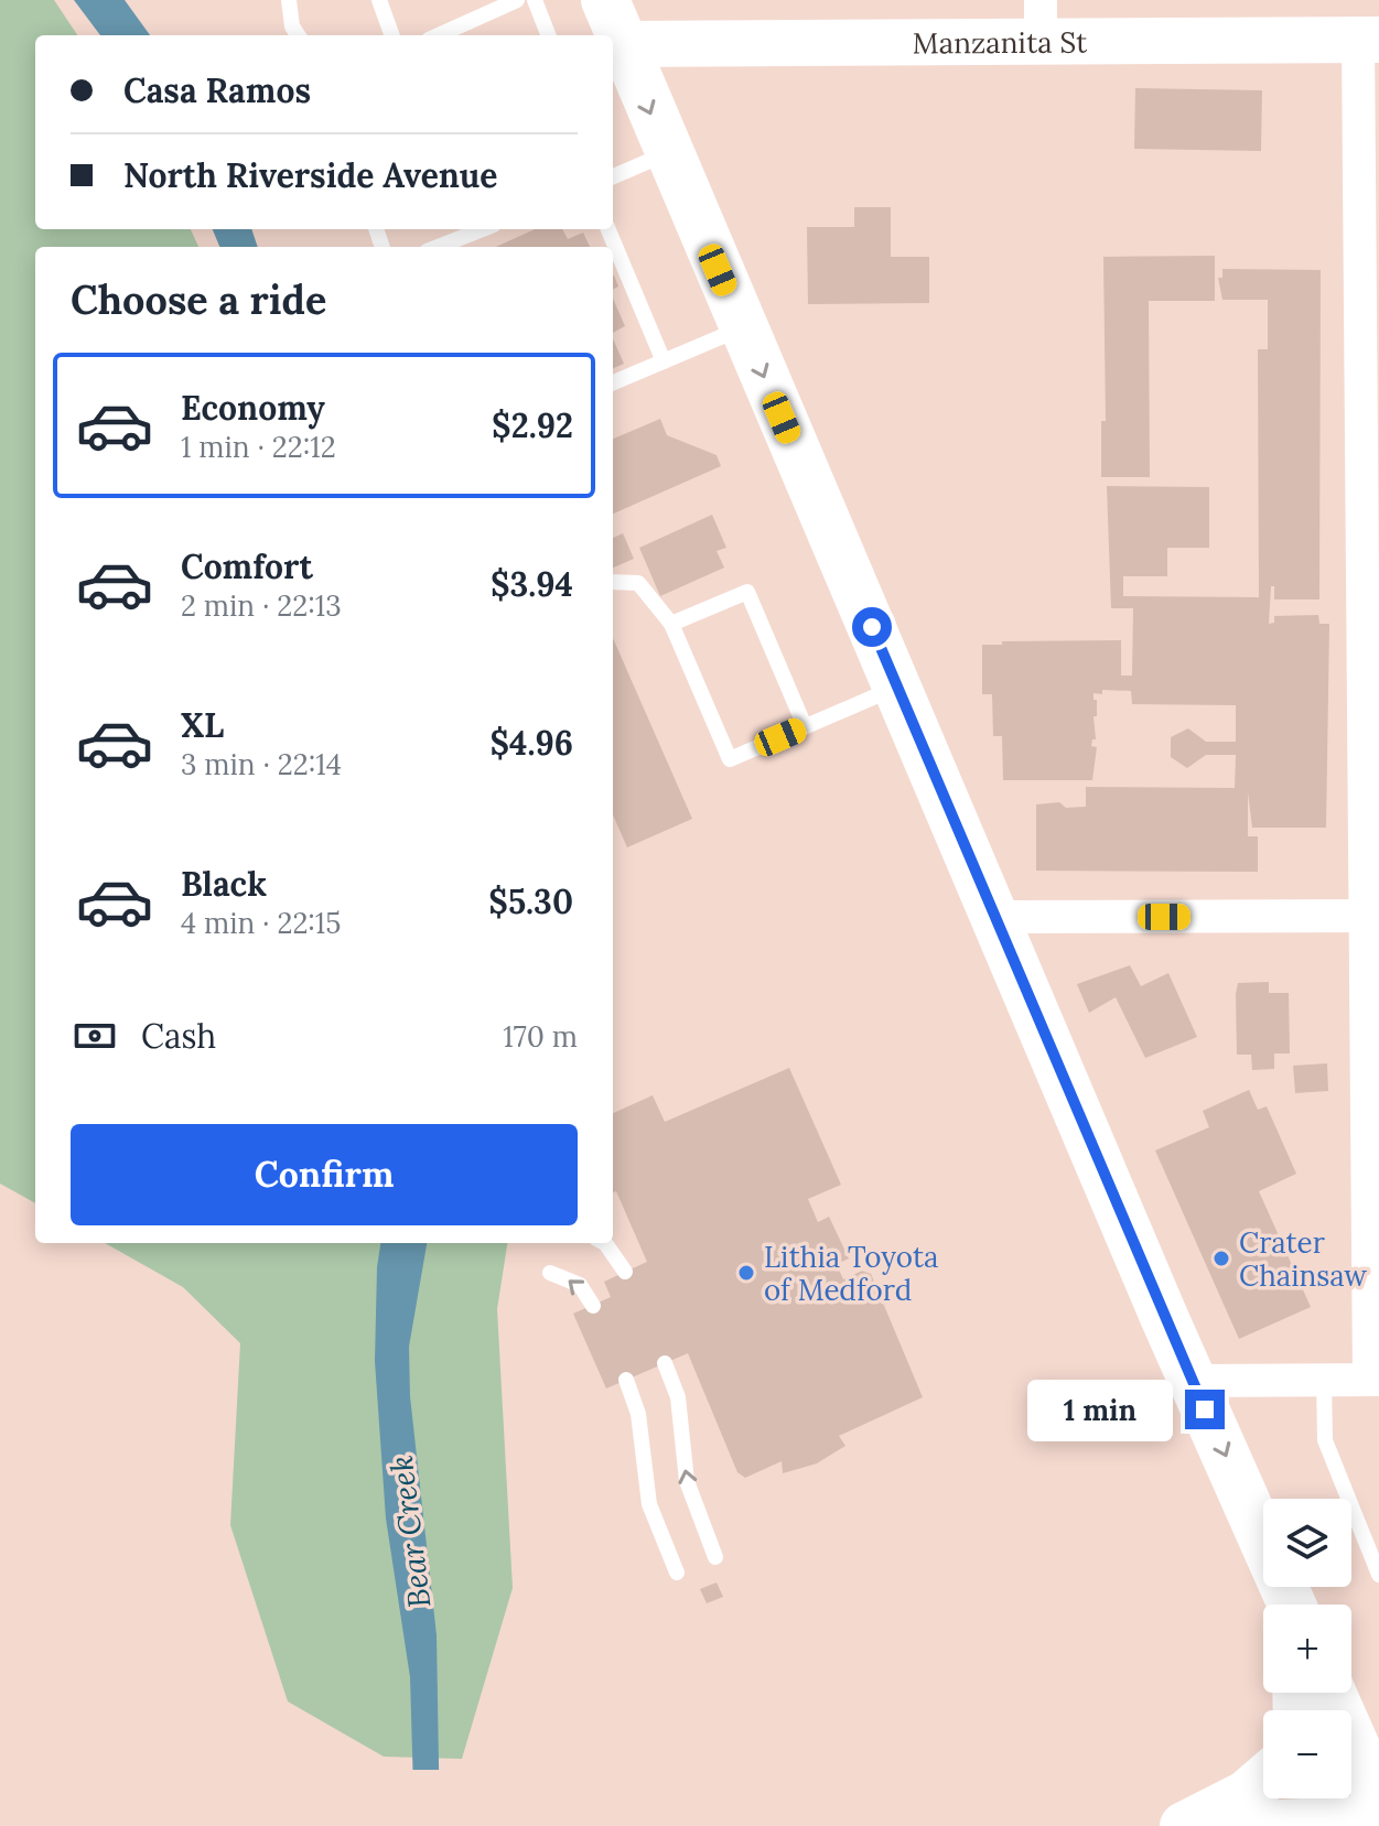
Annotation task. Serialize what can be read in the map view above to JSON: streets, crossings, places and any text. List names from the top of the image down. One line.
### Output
{"streets":{"street":["Manzanita St"]},"water":["Bear Creek"],"places":["Crater Chainsaw","Lithia Toyota of Medford"],"page":{"banner":["Casa Ramos","North Riverside Avenue"],"heading":"Choose a ride","list":[{"name":"Economy","note":"1 min · 22:12","value":"$2.92"},{"name":"Comfort","note":"2 min · 22:13","value":"$3.94"},{"name":"XL","note":"3 min · 22:14","value":"$4.96"},{"name":"Black","note":"4 min · 22:15","value":"$5.30"}],"pay":["Cash","170 m"],"buttons":"Confirm","bubble":"1 min","map_buttons":["+","−"]}}
